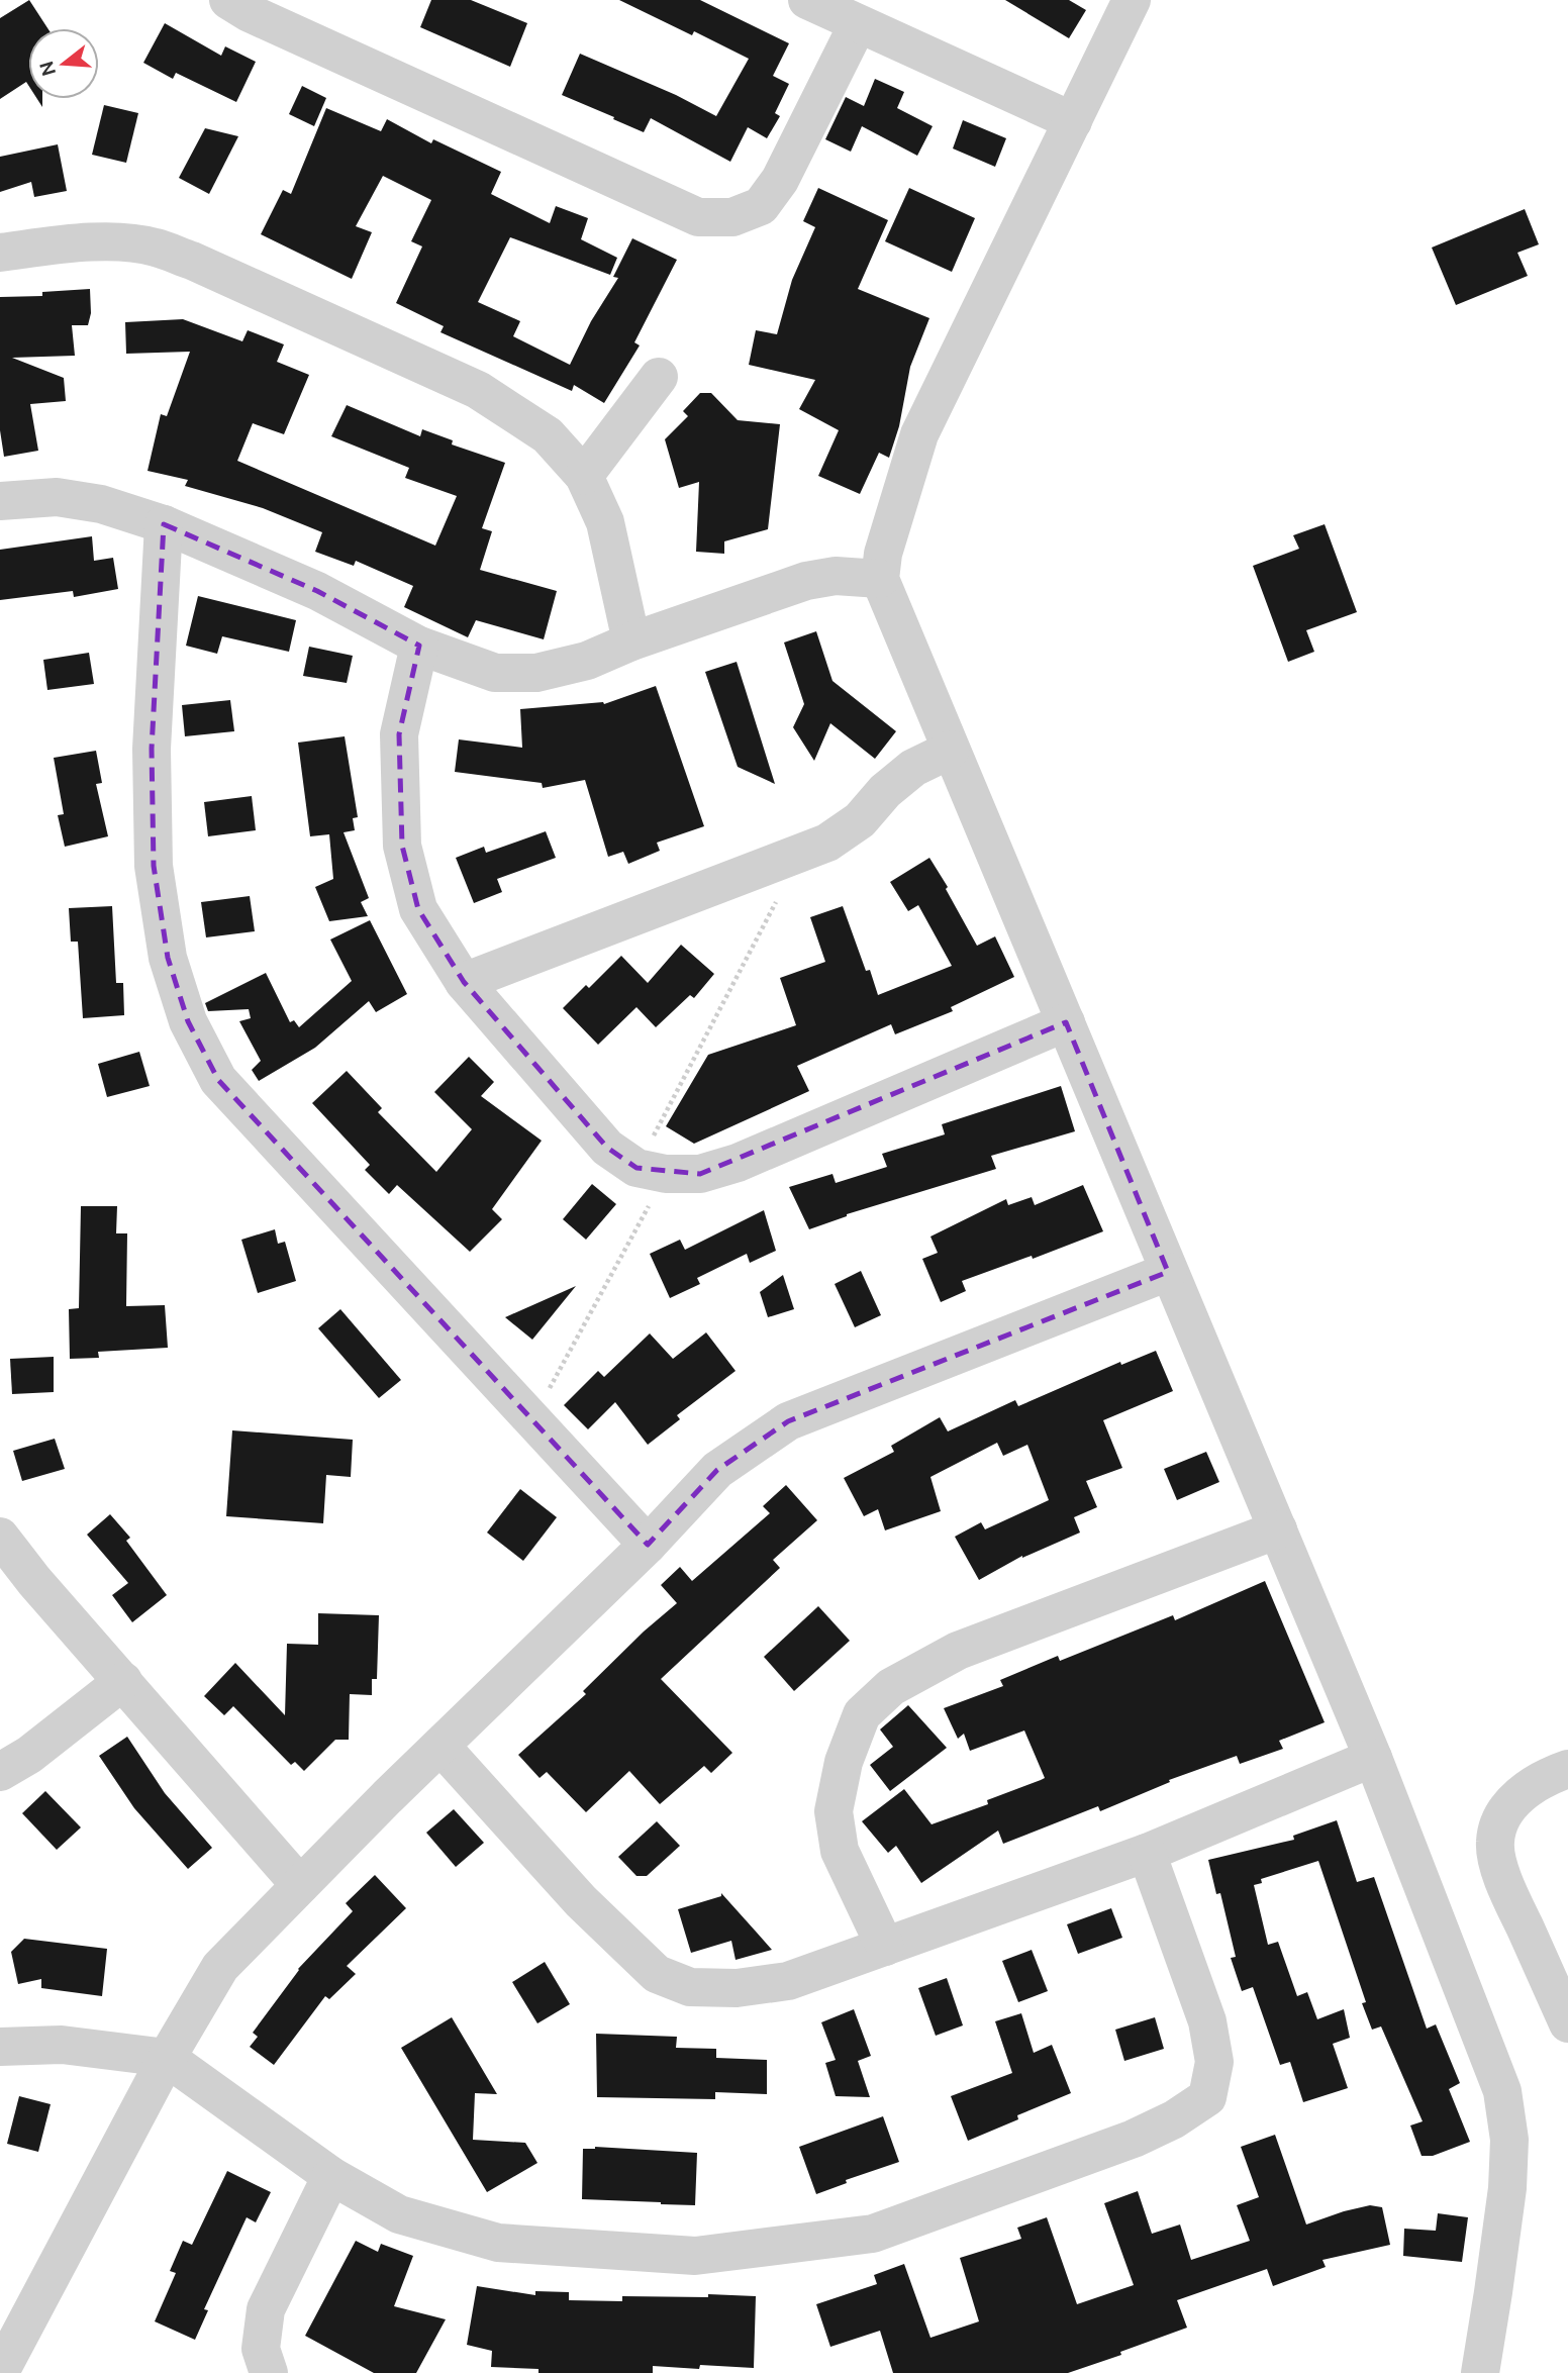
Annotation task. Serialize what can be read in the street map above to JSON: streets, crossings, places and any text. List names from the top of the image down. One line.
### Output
{"north":"left"}
